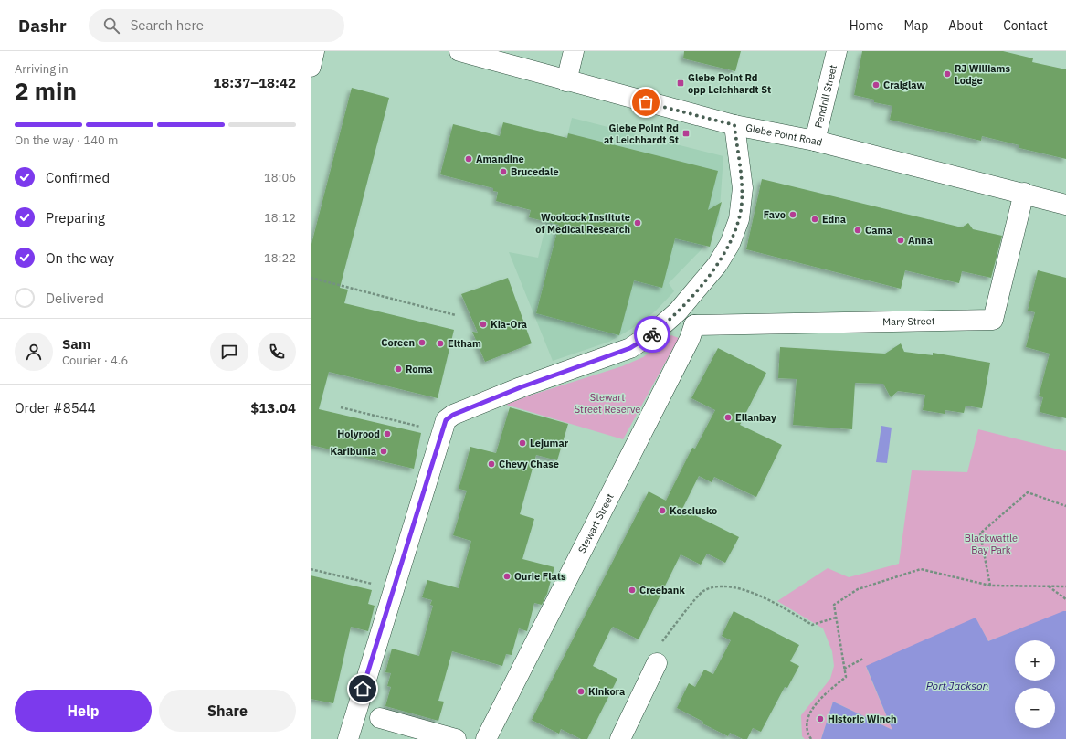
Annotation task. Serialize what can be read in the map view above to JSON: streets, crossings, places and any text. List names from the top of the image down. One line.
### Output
{"streets":{"street":["Pendrill Street","Glebe Point Road","Mary Street","Stewart Street"]},"crossings":[["Pendrill Street","Glebe Point Road"],["Glebe Point Road","Mary Street"],["Mary Street","Stewart Street"]],"water":["Port Jackson"],"parks":["Stewart Street Reserve","Blackwattle Bay Park"],"places":{"other":["RJ Williams Lodge","Craiglaw","Amandine","Brucedale","Favo","Edna","Woolcock Institute of Medical Research","Cama","Anna","Kia-Ora","Coreen","Eltham","Roma","Ellanbay","Holyrood","Lejumar","Karibunia","Chevy Chase","Kosciusko","Ourie Flats","Creebank","Kinkora","Historic Winch"],"transit":["Glebe Point Rd opp Leichhardt St","Glebe Point Rd at Leichhardt St"]},"page":{"header":"Dashr","search":"Search here","nav":["Home","Map","About","Contact"],"heading":["2 min","Arriving in","18:37–18:42"],"panel":["Sam","Courier · 4.6","Order #8544","$13.04"],"bar":"On the way · 140 m","list":[["Confirmed","18:06"],["Preparing","18:12"],["On the way","18:22"],"Delivered"],"map_buttons":["+","−"],"buttons":["Help","Share"]}}
